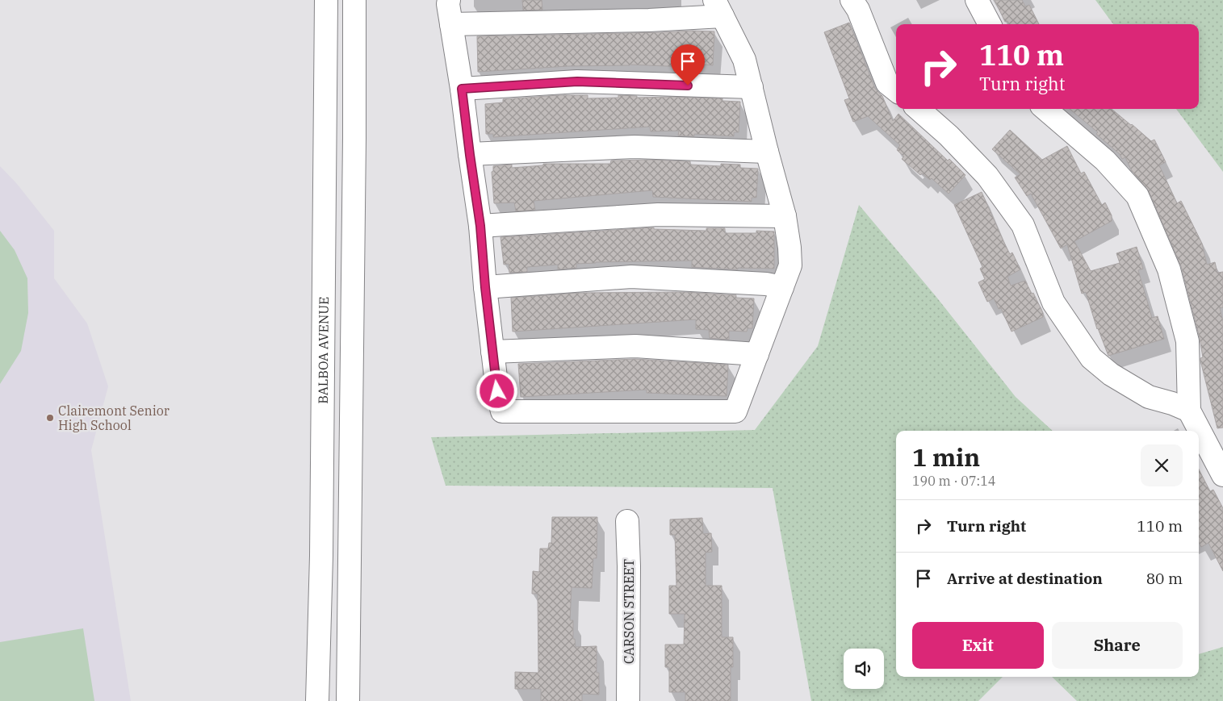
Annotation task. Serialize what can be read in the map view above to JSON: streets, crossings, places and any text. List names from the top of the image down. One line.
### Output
{"streets":{"main road":["BALBOA AVENUE","CARSON STREET"]},"places":["Clairemont Senior High School"],"page":{"turn":["110 m","Turn right"],"heading":["1 min","190 m · 07:14"],"list":[{"name":"Turn right","value":"110 m"},{"name":"Arrive at destination","value":"80 m"}],"buttons":["Exit","Share"]}}
